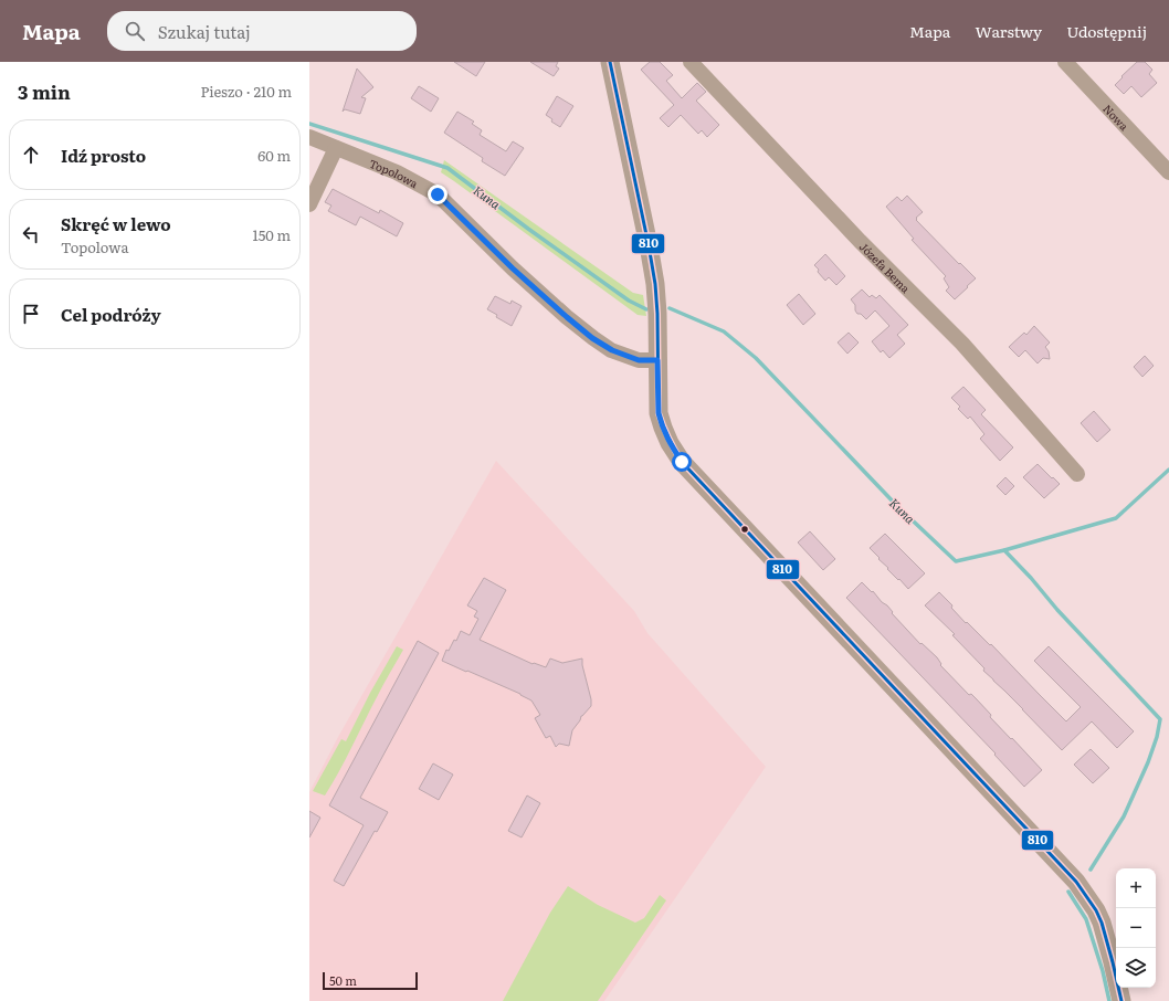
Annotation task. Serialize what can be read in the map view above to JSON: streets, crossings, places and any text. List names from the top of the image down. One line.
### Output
{"streets":{"street":["Nowa","Topolowa","Józefa Bema"]},"water":["Kuna"],"lines":["transit line 810"],"scale_bar":"50 m","page":{"header":"Mapa","search":"Szukaj tutaj","nav":["Mapa","Warstwy","Udostępnij"],"heading":["3 min","Pieszo · 210 m"],"list":[["Idź prosto","60 m"],["Skręć w lewo","Topolowa","150 m"],"Cel podróży"],"map_buttons":["+","−"],"scale":"50 m"}}
